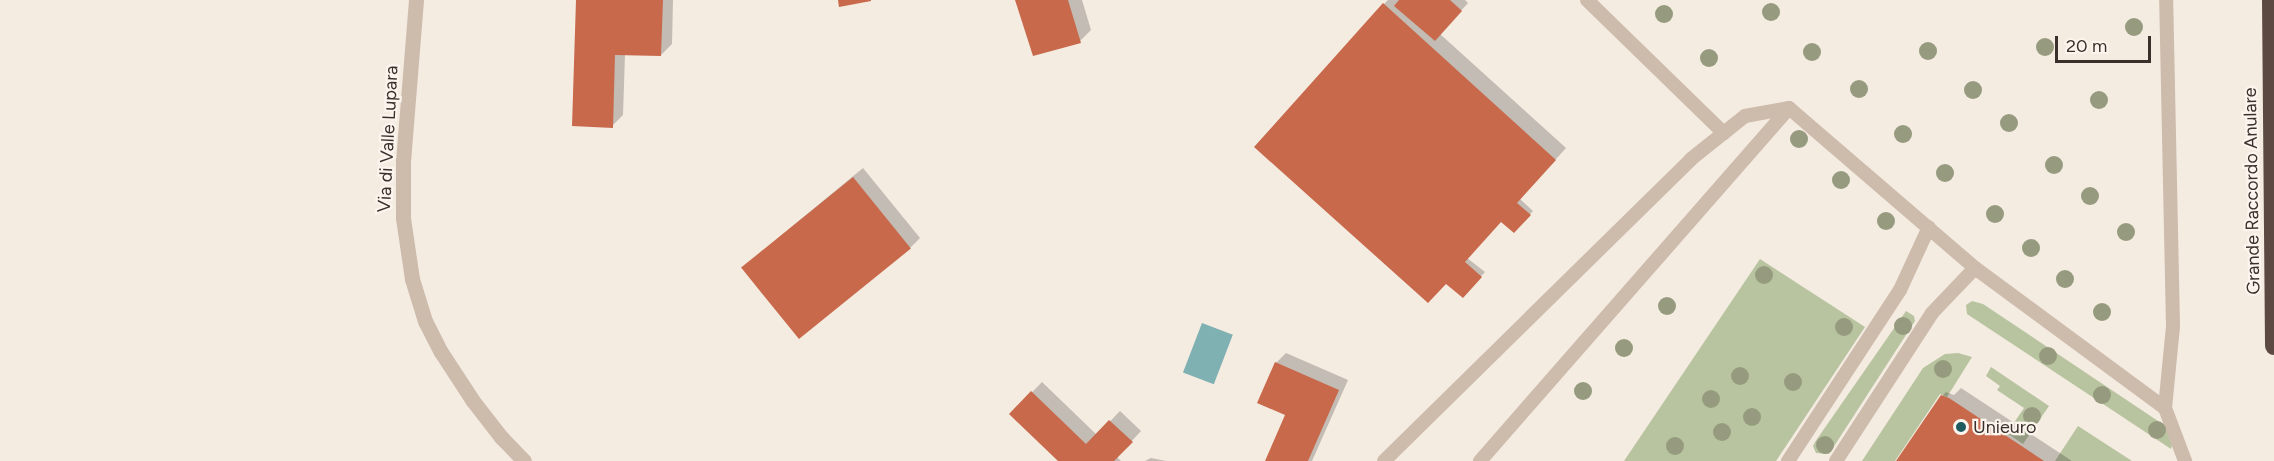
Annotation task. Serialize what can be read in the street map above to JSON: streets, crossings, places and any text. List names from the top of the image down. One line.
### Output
{"streets":{"highway":["Grande Raccordo Anulare"],"street":["Via di Valle Lupara"]},"places":["Unieuro"],"scale_bar":"20 m"}
